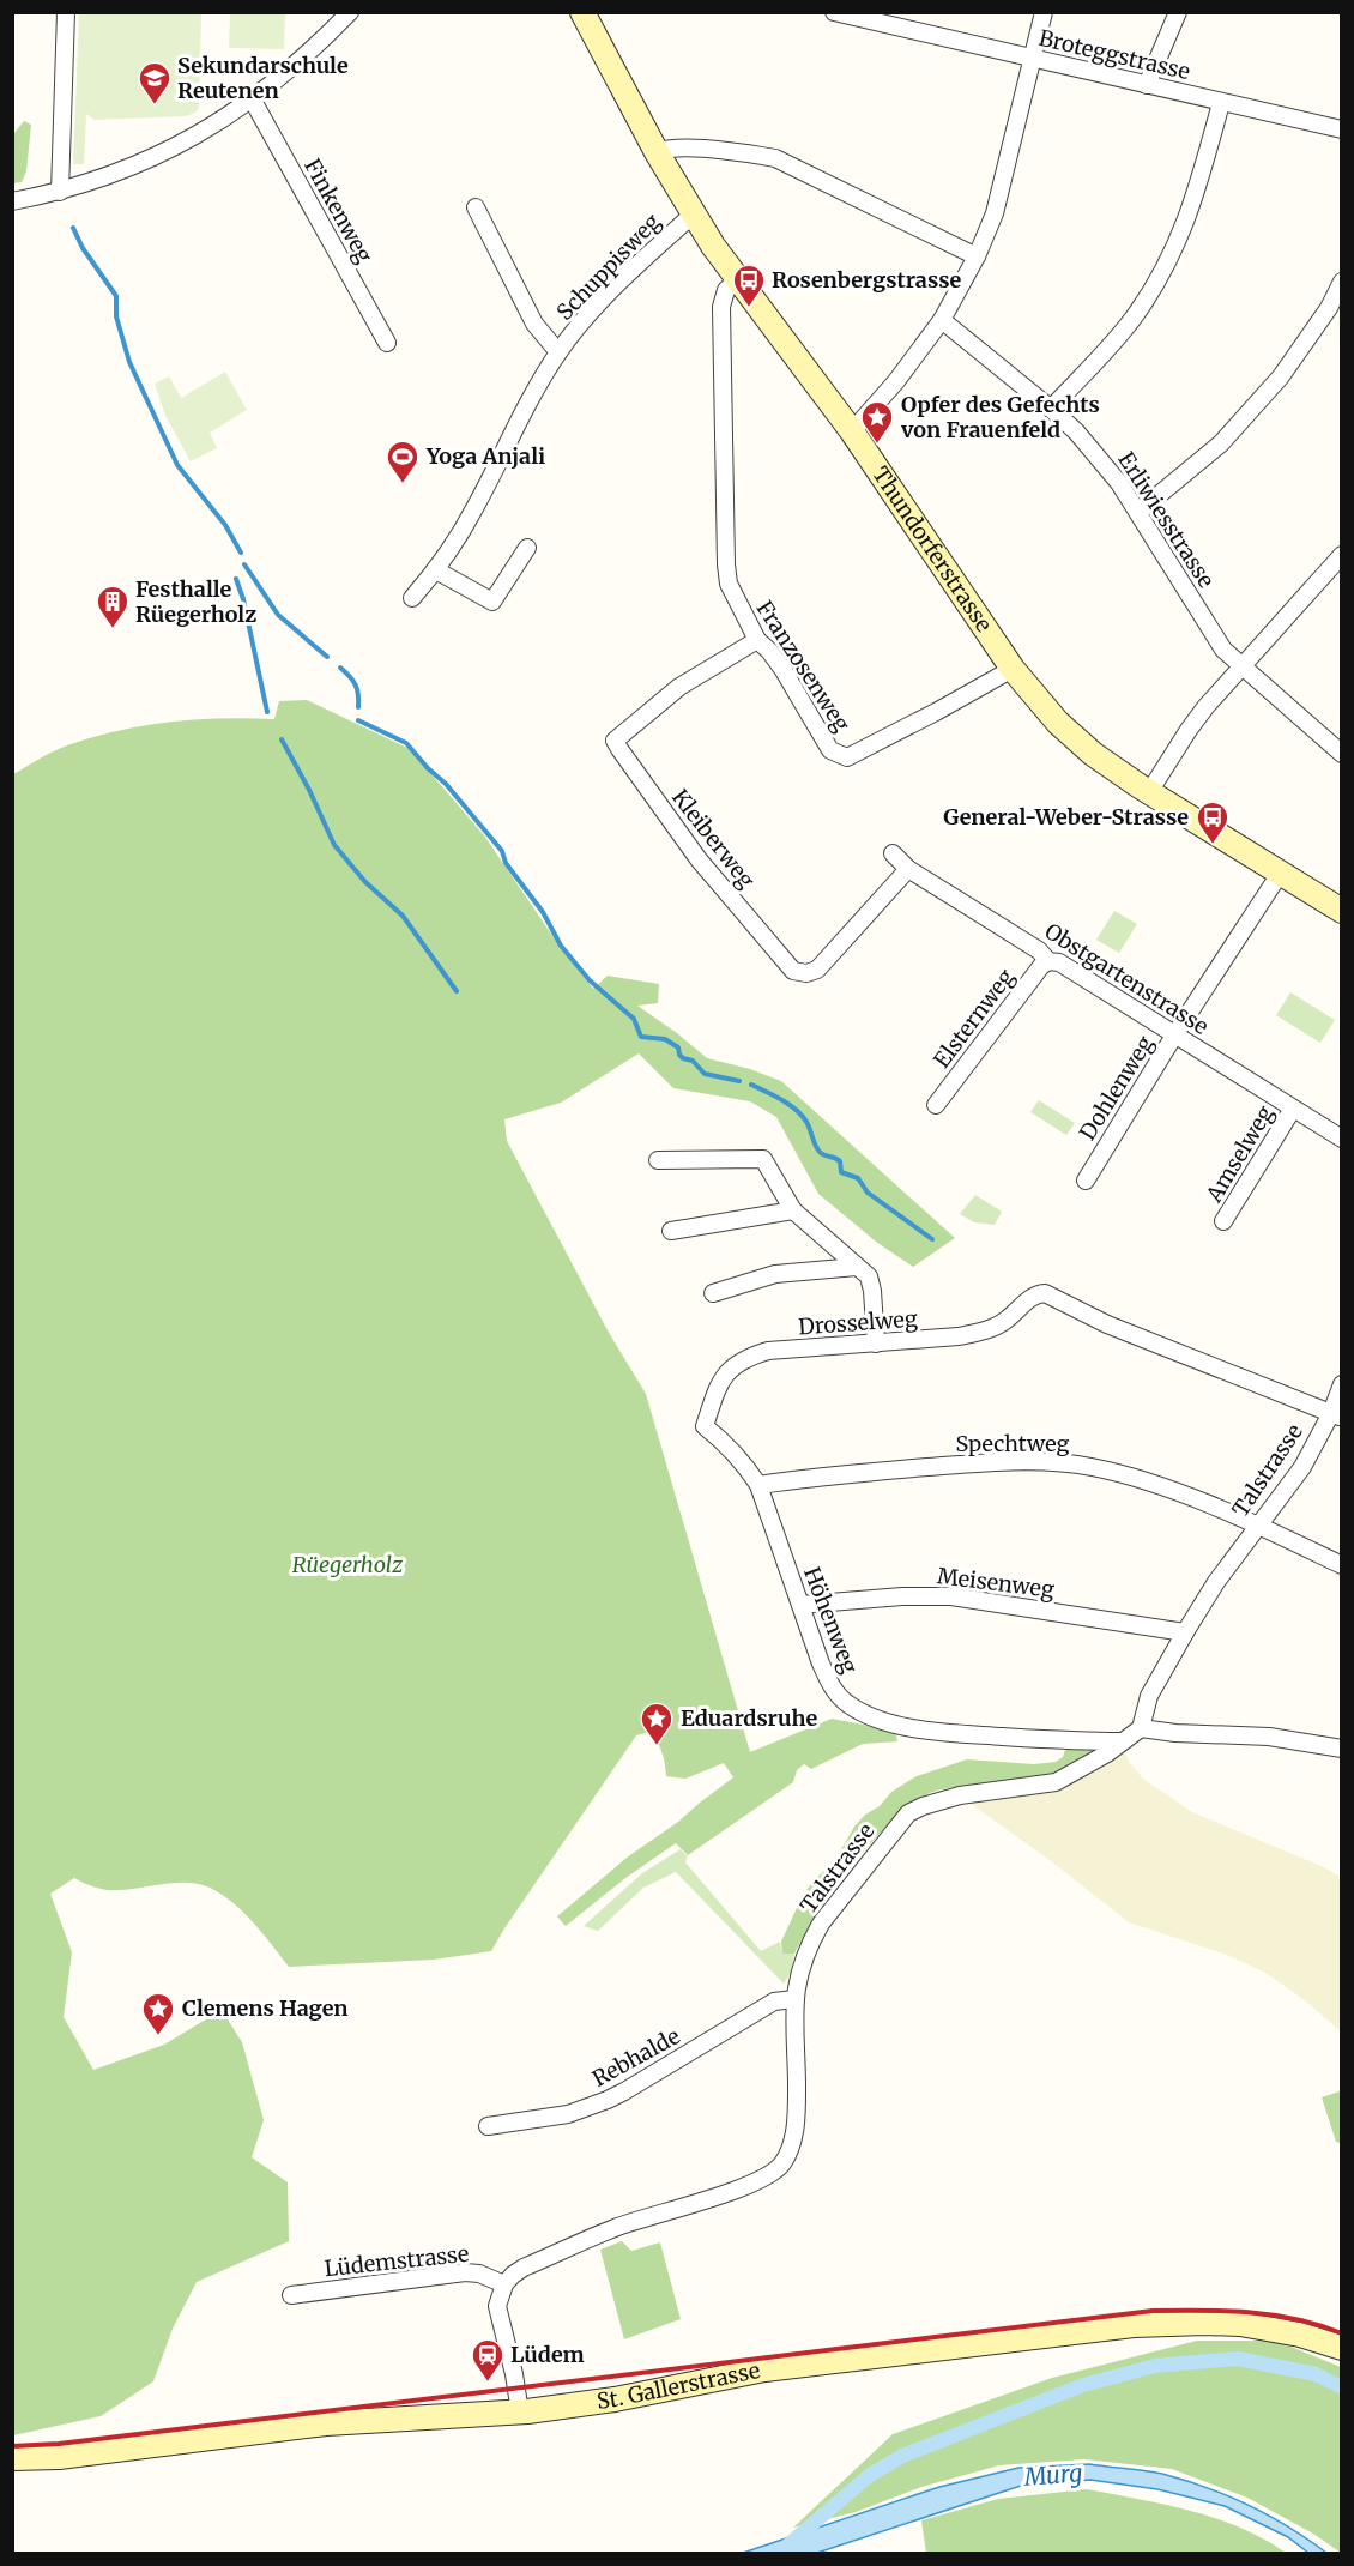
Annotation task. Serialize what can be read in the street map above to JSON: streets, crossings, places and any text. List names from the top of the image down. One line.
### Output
{"streets":{"main road":["Thundorferstrasse","St. Gallerstrasse"],"street":["Broteggstrasse","Finkenweg","Schuppisweg","Erliwiesstrasse","Franzosenweg","Kleiberweg","Obstgartenstrasse","Elsternweg","Dohlenweg","Amselweg","Drosselweg","Spechtweg","Talstrasse","Meisenweg","Höhenweg","Rebhalde","Lüdemstrasse"]},"crossings":[["Schuppisweg","Thundorferstrasse"],["Thundorferstrasse","Franzosenweg"],["Thundorferstrasse","Dohlenweg"],["Franzosenweg","Kleiberweg"],["Kleiberweg","Obstgartenstrasse"],["Obstgartenstrasse","Elsternweg"],["Obstgartenstrasse","Dohlenweg"],["Obstgartenstrasse","Amselweg"],["Drosselweg","Talstrasse"],["Drosselweg","Höhenweg"],["Spechtweg","Talstrasse"],["Spechtweg","Höhenweg"],["Talstrasse","Meisenweg"],["Talstrasse","Höhenweg"],["Talstrasse","Rebhalde"],["Talstrasse","Lüdemstrasse"],["Meisenweg","Höhenweg"]],"water":["Murg"],"parks":["Rüegerholz"],"places":{"school or university":["Sekundarschule Reutenen"],"bus stop":["Rosenbergstrasse","General-Weber-Strasse"],"place":["Opfer des Gefechts von Frauenfeld","Eduardsruhe","Clemens Hagen"],"sports":["Yoga Anjali"],"building":["Festhalle Rüegerholz"],"station":["Lüdem"]}}
